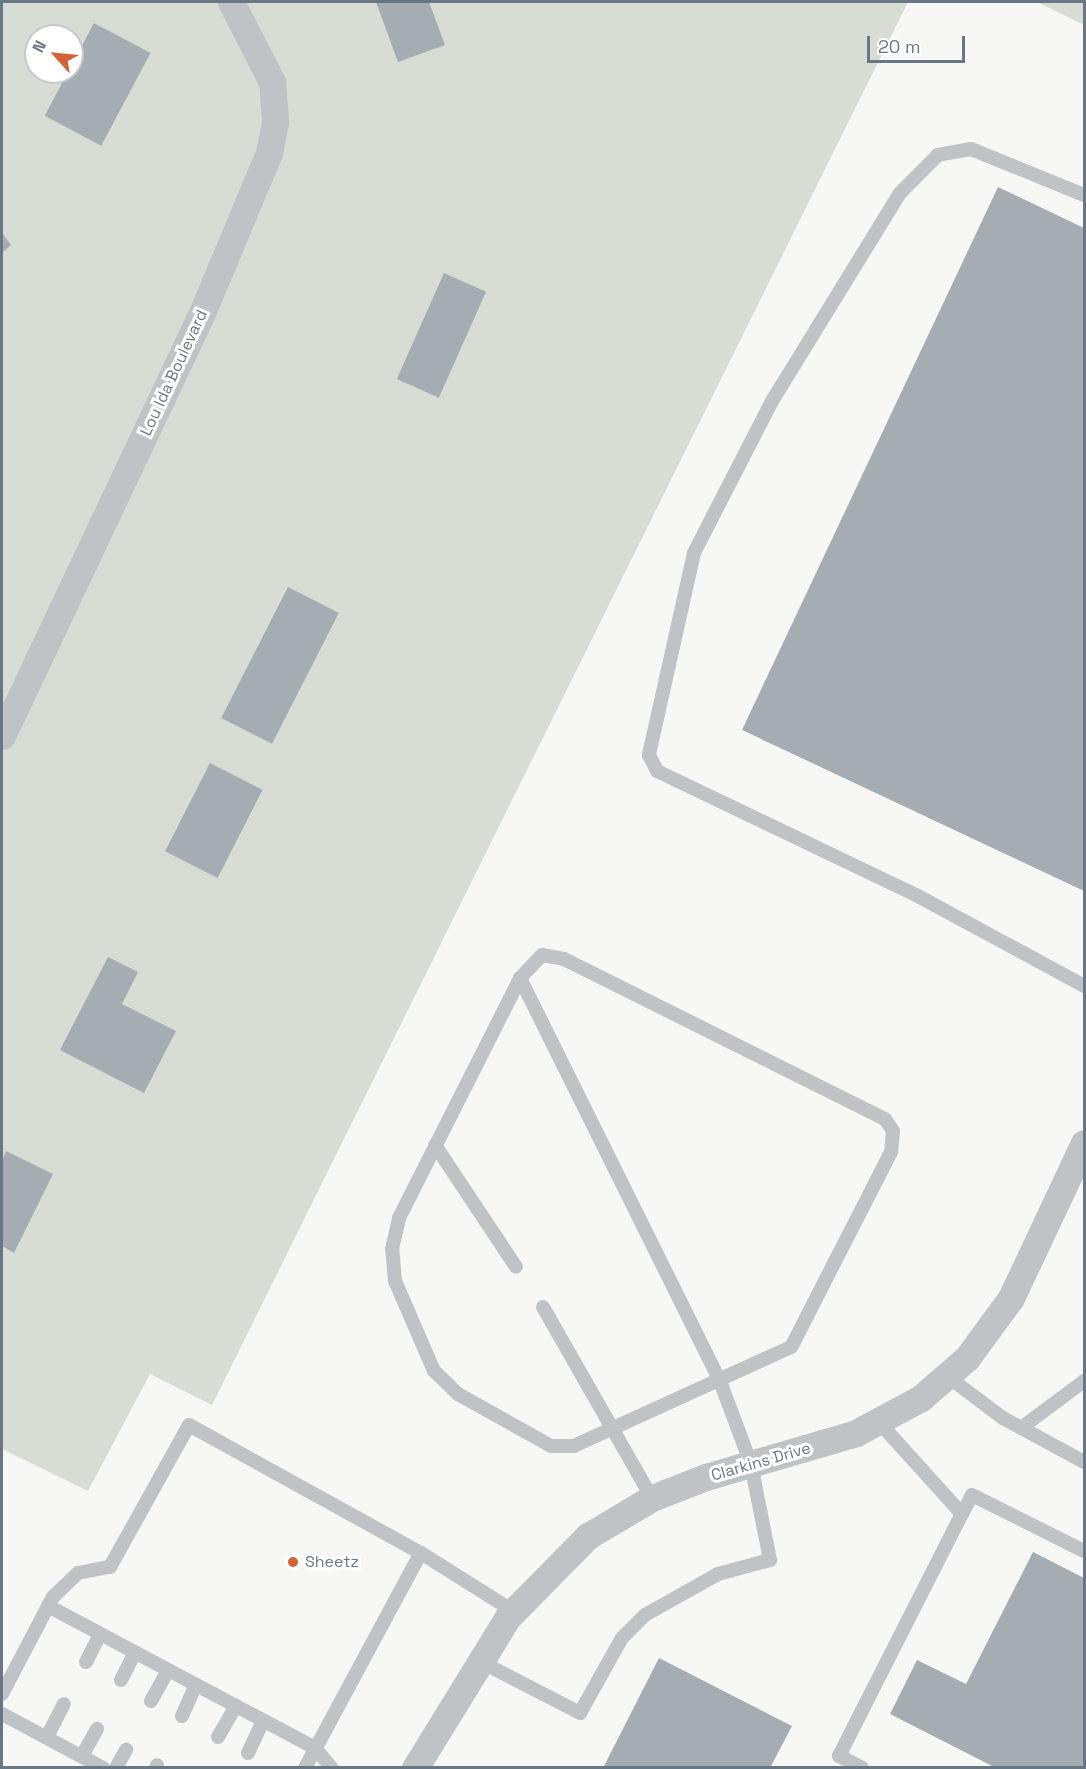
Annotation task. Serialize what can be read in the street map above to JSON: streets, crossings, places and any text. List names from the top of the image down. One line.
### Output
{"streets":{"street":["Lou Ida Boulevard","Clarkins Drive"]},"places":["Sheetz"],"scale_bar":"20 m","north":"top left"}
